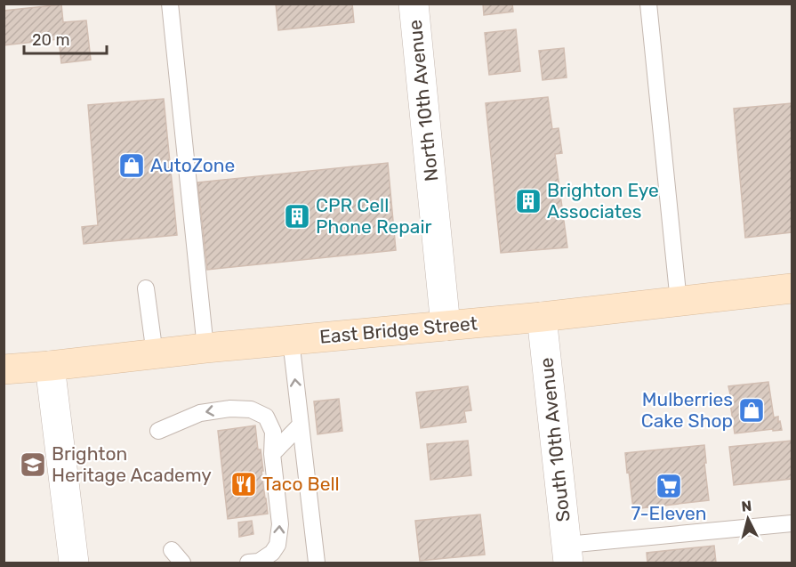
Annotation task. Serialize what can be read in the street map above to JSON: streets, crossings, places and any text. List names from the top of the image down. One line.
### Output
{"streets":{"main road":["East Bridge Street"],"street":["North 10th Avenue","South 10th Avenue"]},"crossings":[["North 10th Avenue","East Bridge Street"],["East Bridge Street","South 10th Avenue"]],"places":{"shop":["AutoZone","Mulberries Cake Shop"],"building":["Brighton Eye Associates","CPR Cell Phone Repair"],"school or university":["Brighton Heritage Academy"],"restaurant":["Taco Bell"],"supermarket":["7-Eleven"]},"scale_bar":"20 m","north":"top"}
